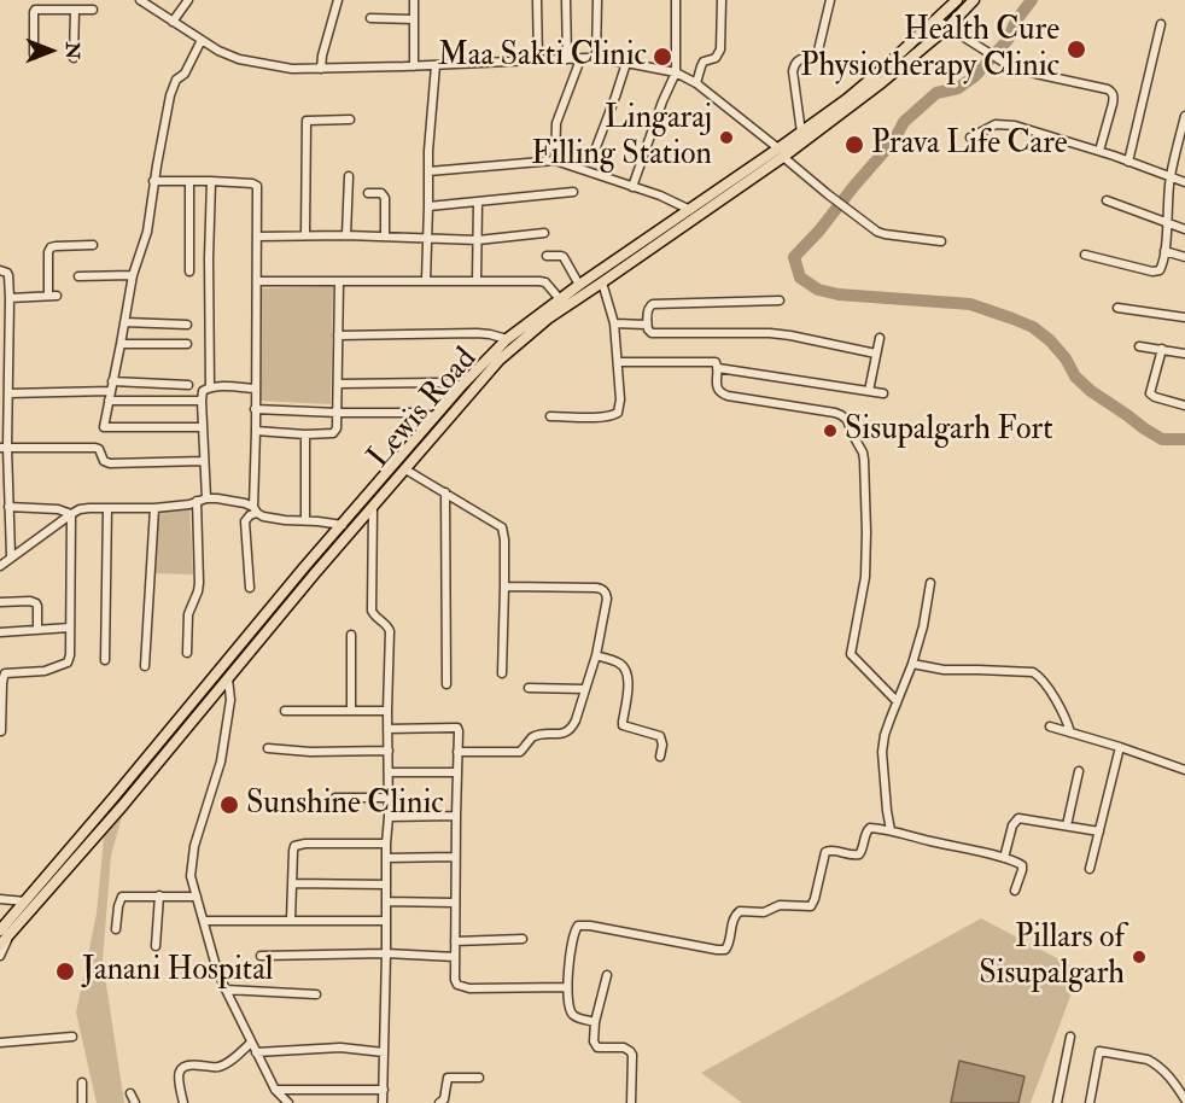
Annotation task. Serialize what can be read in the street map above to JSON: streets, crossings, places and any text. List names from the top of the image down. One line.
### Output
{"streets":{"main road":["Lewis Road"]},"places":["Health Cure Physiotherapy Clinic","Maa Sakti Clinic","Lingaraj Filling Station","Prava Life Care","Sisupalgarh Fort","Sunshine Clinic","Pillars of Sisupalgarh","Janani Hospital"],"north":"right"}
